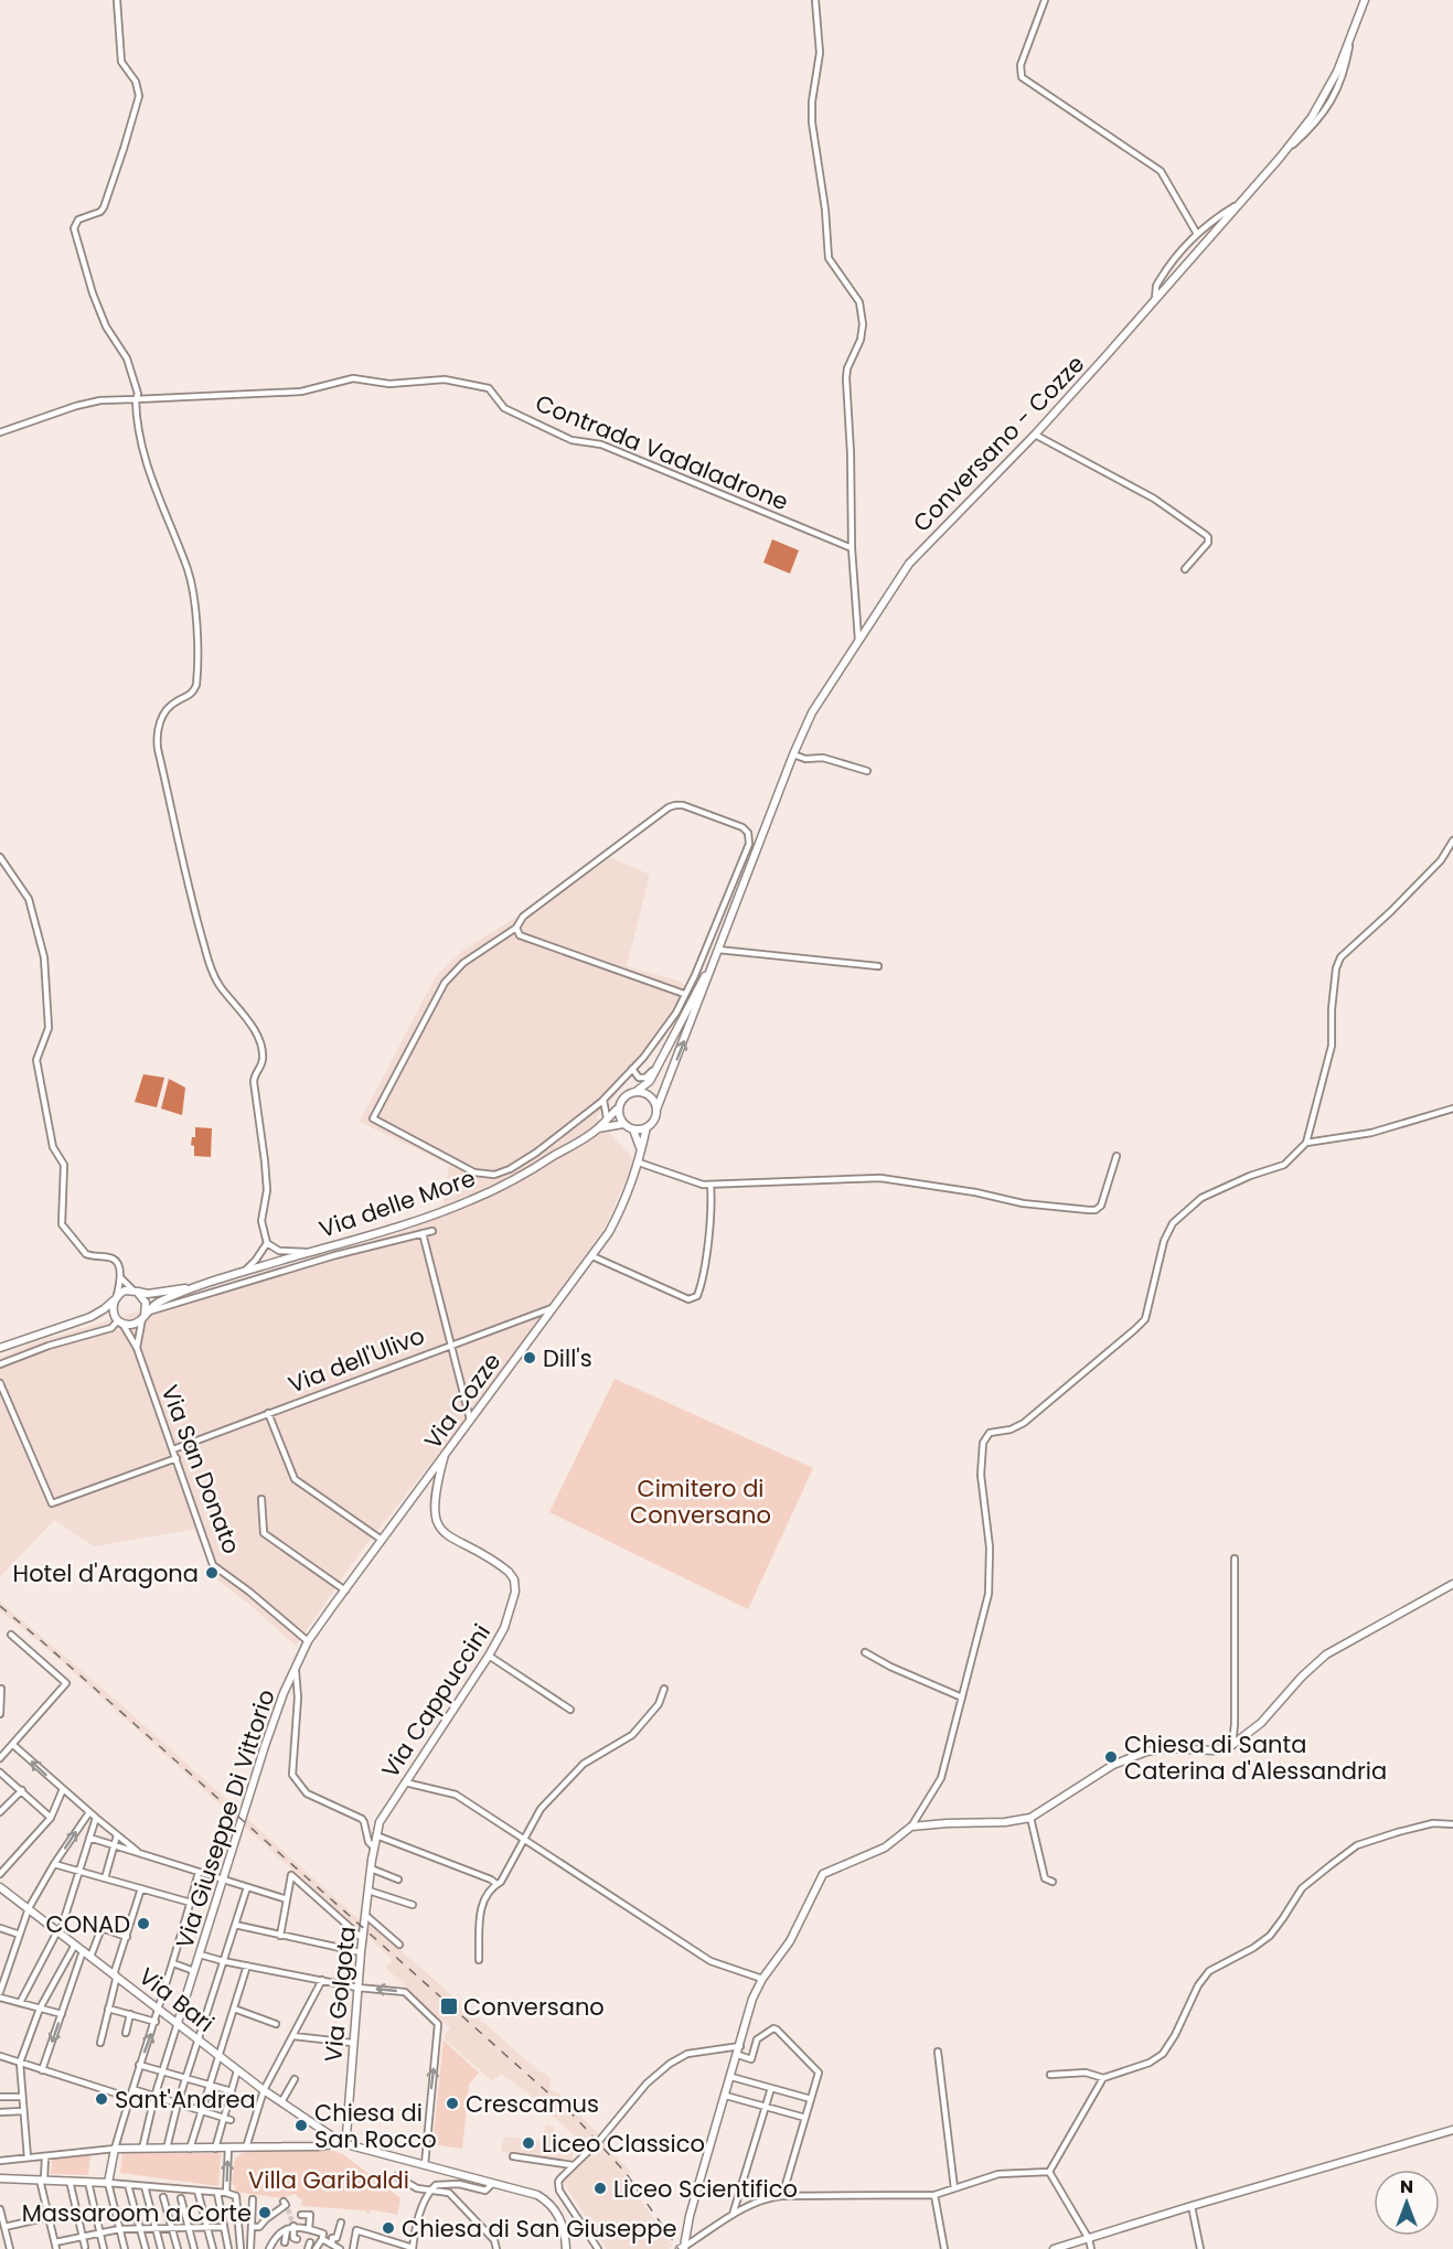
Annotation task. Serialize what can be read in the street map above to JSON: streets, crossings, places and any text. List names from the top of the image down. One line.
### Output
{"streets":{"main road":["Conversano - Cozze","Via delle More","Via Cozze","Via Cappuccini","Via Giuseppe Di Vittorio","Via Golgota","Via Bari"],"street":["Contrada Vadaladrone","Via dell'Ulivo","Via San Donato"]},"crossings":[["Via dell'Ulivo","Via Cozze"],["Via dell'Ulivo","Via San Donato"],["Via Cozze","Via San Donato"],["Via Cozze","Via Cappuccini"],["Via Cozze","Via Giuseppe Di Vittorio"],["Via Cappuccini","Via Golgota"],["Via Giuseppe Di Vittorio","Via Bari"],["Via Golgota","Via Bari"]],"parks":["Cimitero di Conversano","Villa Garibaldi"],"places":{"other":["Dill's","Hotel d'Aragona","Chiesa di Santa Caterina d'Alessandria","CONAD","Sant'Andrea","Crescamus","Chiesa di San Rocco","Liceo Classico","Liceo Scientifico","Massaroom a Corte","Chiesa di San Giuseppe"],"transit":["Conversano"]},"north":"top"}
